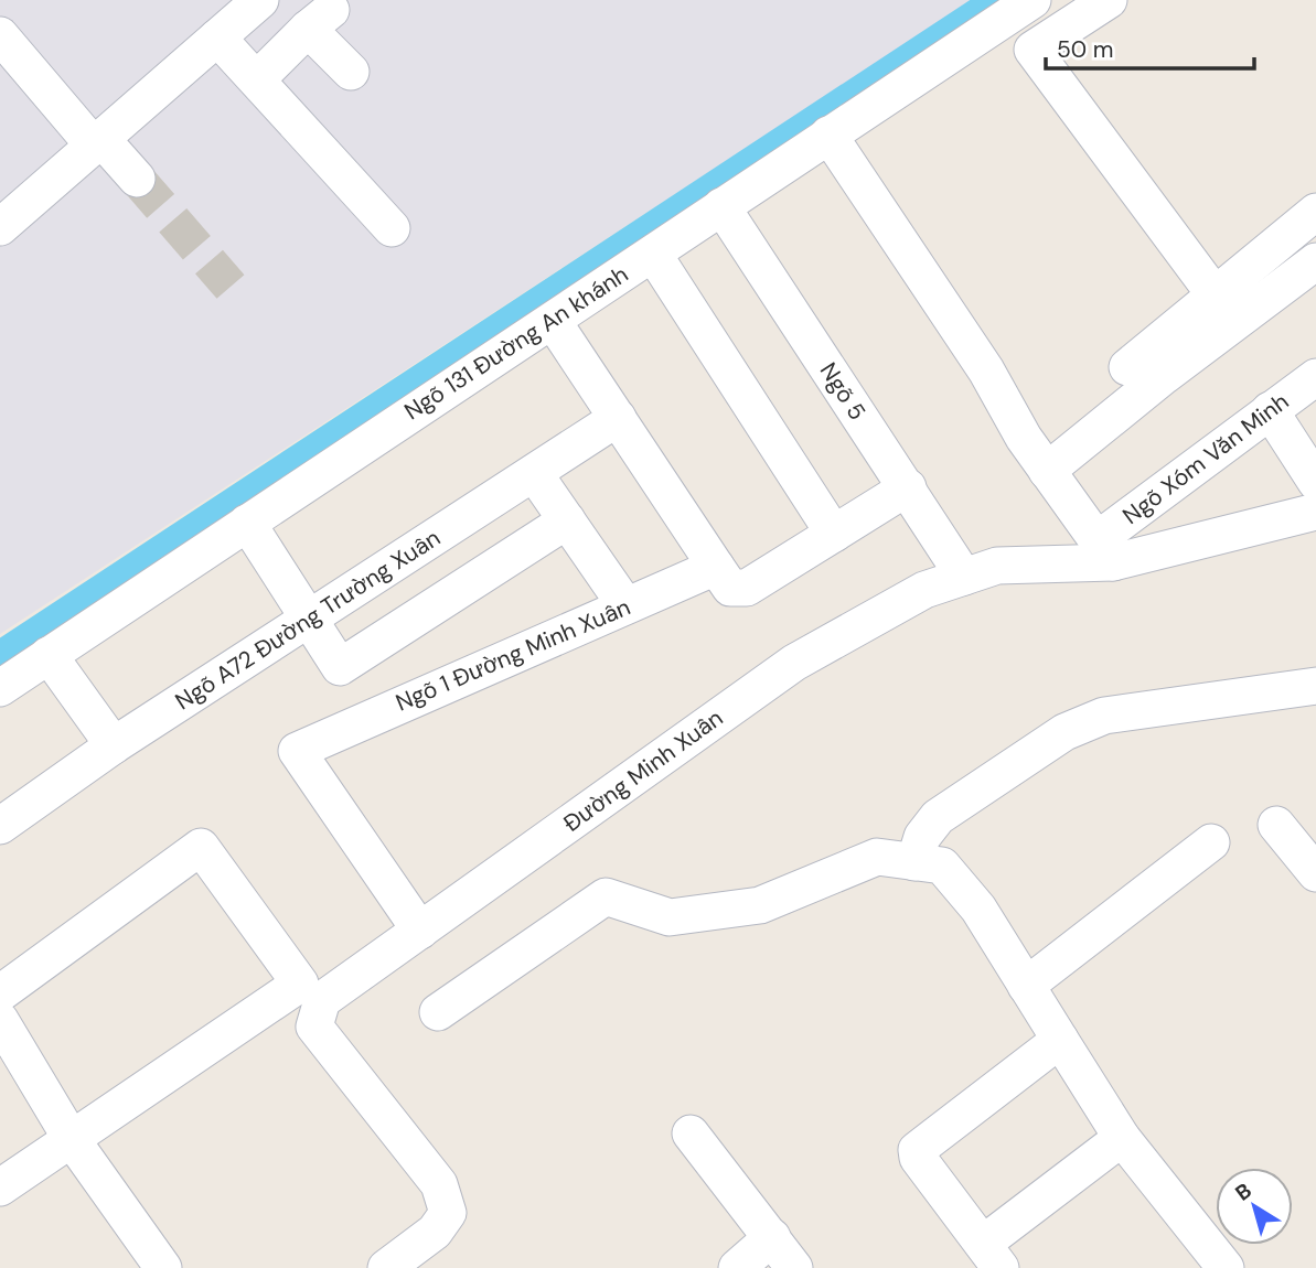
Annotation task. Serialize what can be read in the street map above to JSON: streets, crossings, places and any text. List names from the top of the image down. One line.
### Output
{"streets":{"street":["Ngõ 131 Đường An khánh","Ngõ 5","Ngõ Xóm Văn Minh","Ngõ A72 Đường Trường Xuân","Ngõ 1 Đường Minh Xuân","Đường Minh Xuân"]},"crossings":[["Ngõ 131 Đường An khánh","Ngõ 5"],["Ngõ 5","Đường Minh Xuân"],["Ngõ Xóm Văn Minh","Đường Minh Xuân"],["Ngõ 1 Đường Minh Xuân","Đường Minh Xuân"]],"scale_bar":"50 m","north":"top left"}
